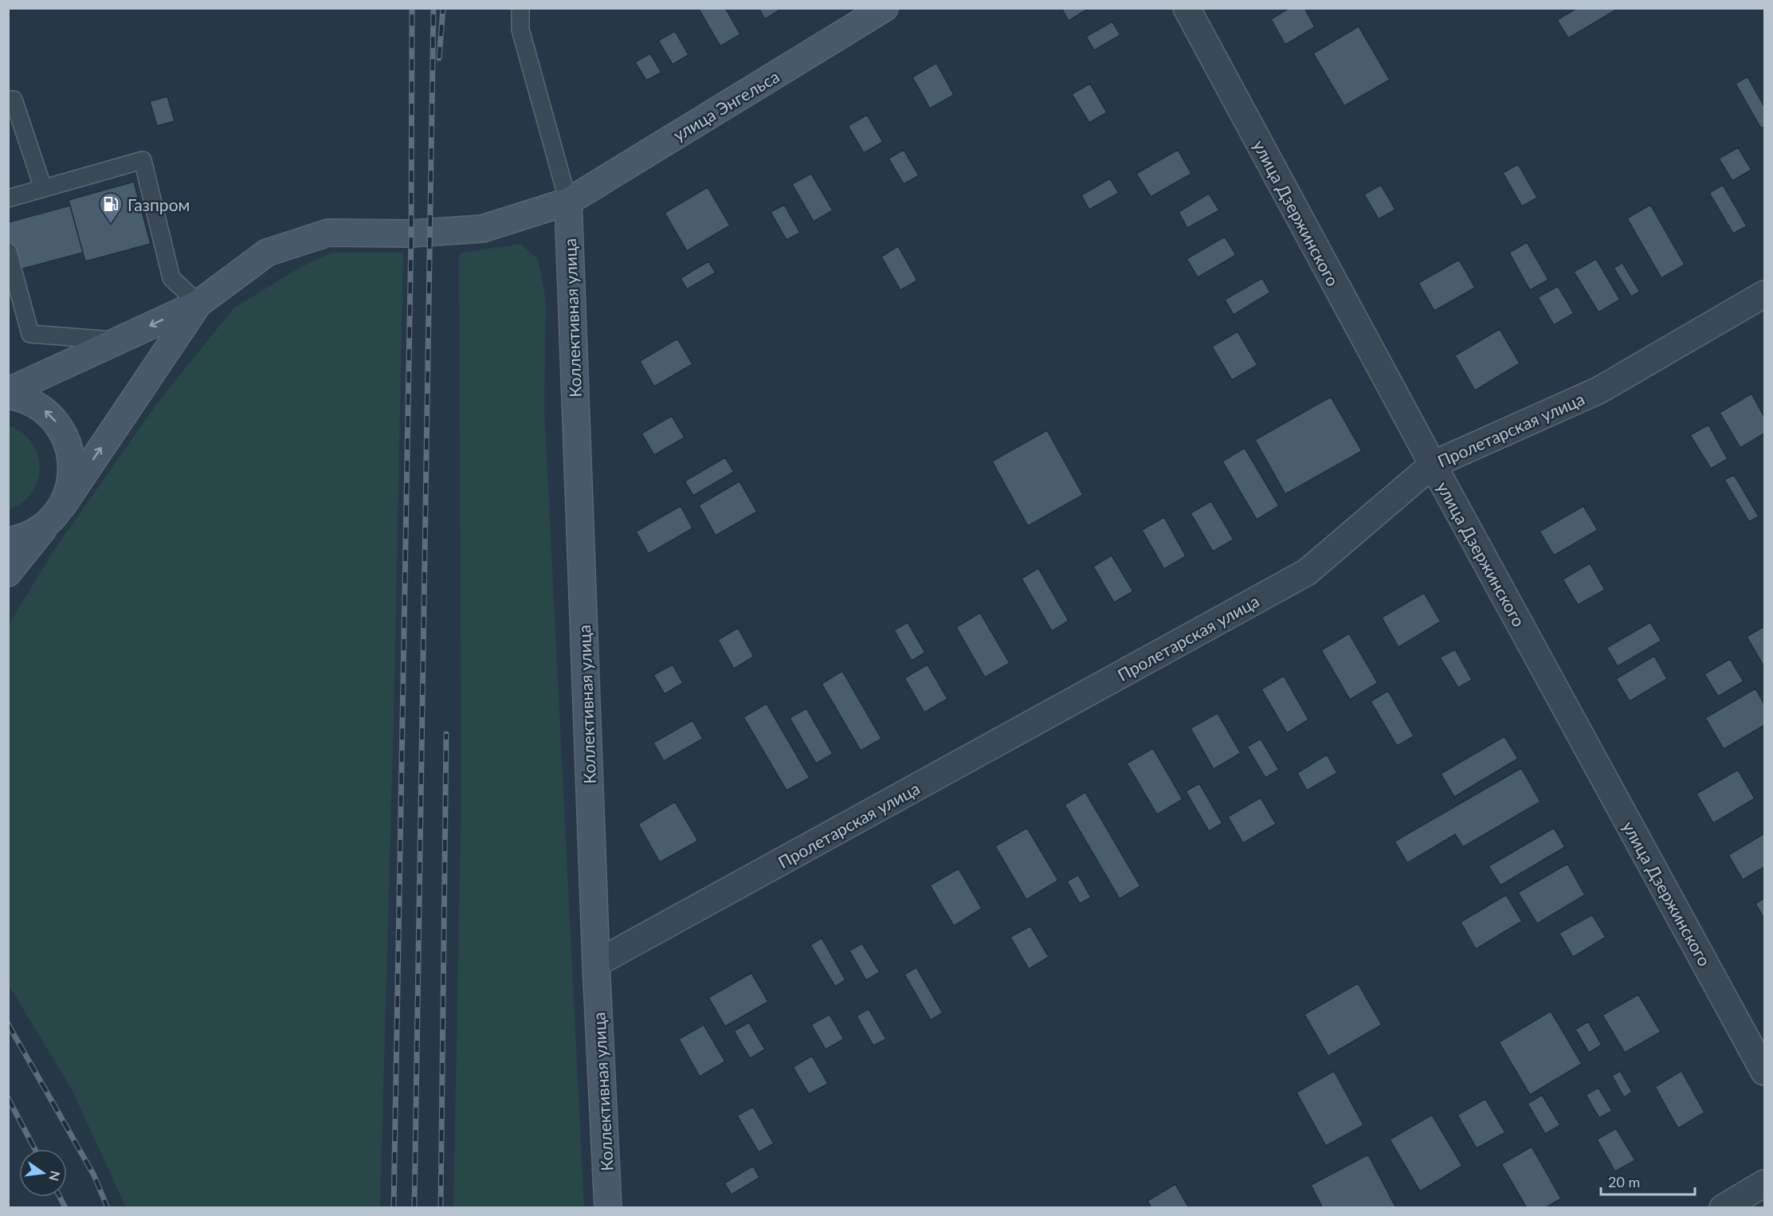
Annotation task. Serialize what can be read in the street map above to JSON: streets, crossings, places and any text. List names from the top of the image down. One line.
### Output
{"streets":{"main road":["улица Энгельса","Коллективная улица"],"street":["улица Дзержинского","Пролетарская улица"]},"crossings":[["улица Энгельса","Коллективная улица"],["улица Дзержинского","Пролетарская улица"],["Коллективная улица","Пролетарская улица"]],"places":{"fuel station":["Газпром"]},"scale_bar":"20 m","north":"right"}
